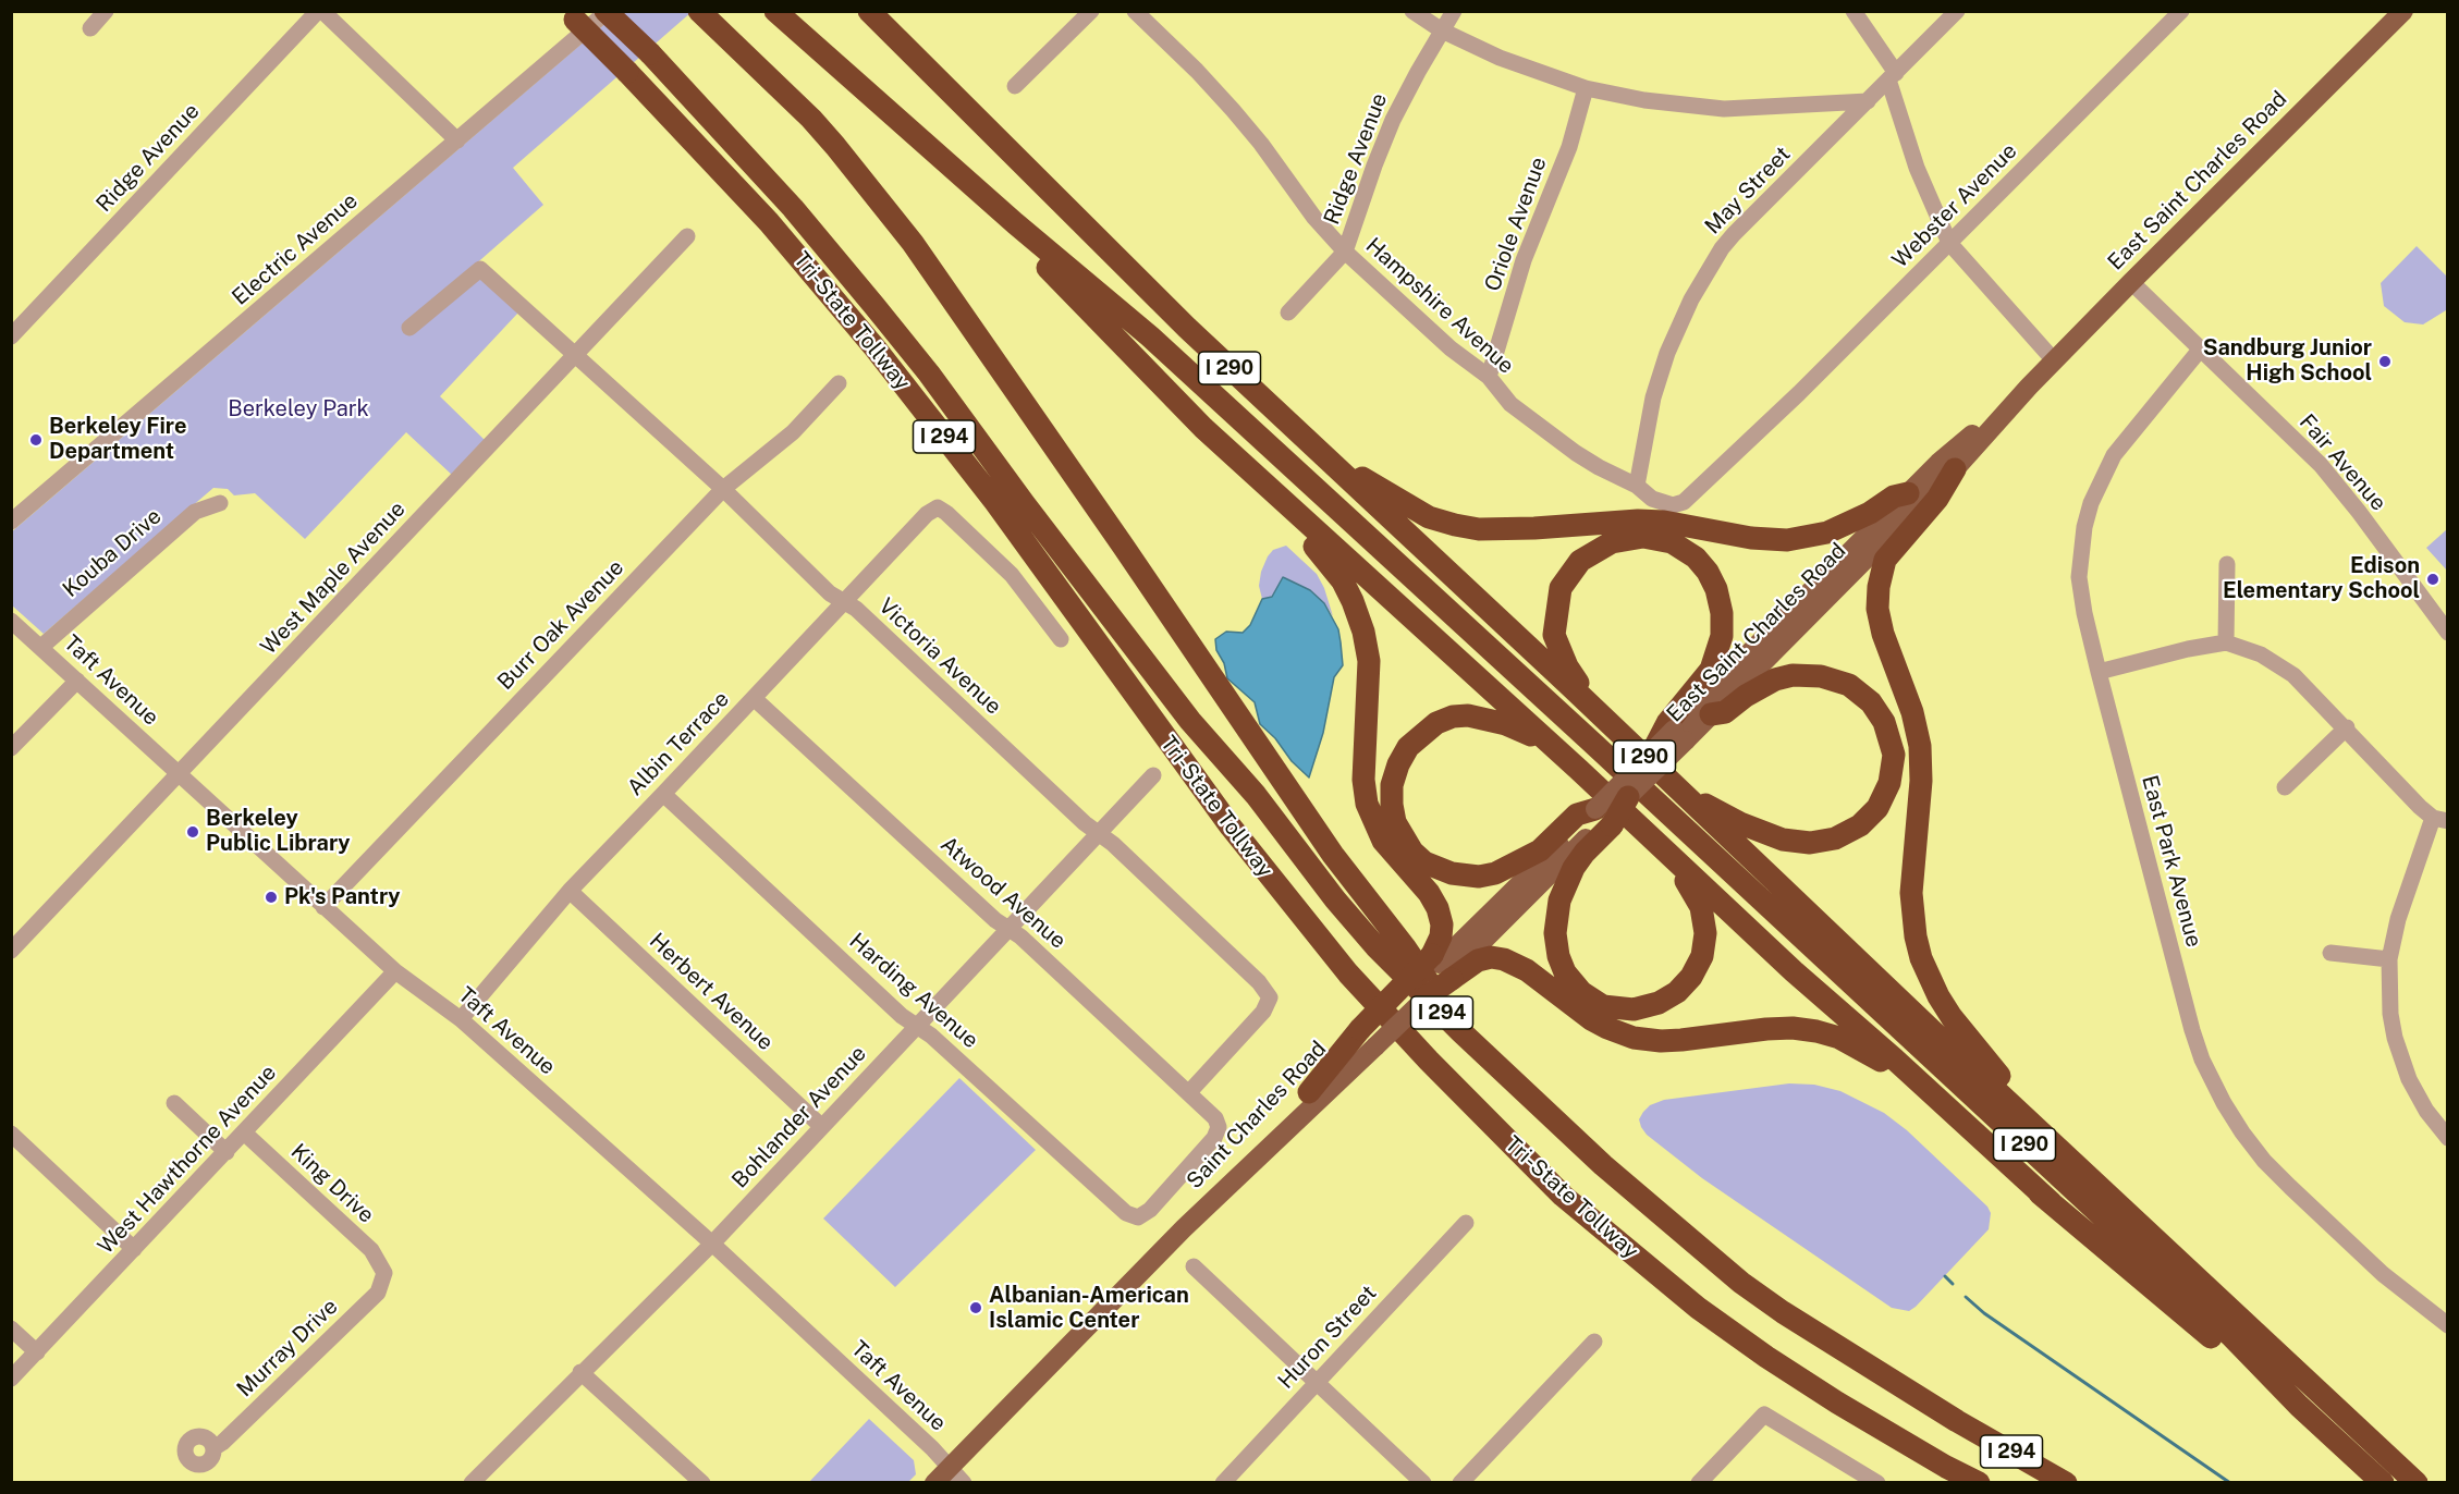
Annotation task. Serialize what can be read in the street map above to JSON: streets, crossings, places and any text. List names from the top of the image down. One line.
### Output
{"streets":{"highway":["Tri-State Tollway","I 290","I 294"],"main road":["East Saint Charles Road","Saint Charles Road"],"street":["Ridge Avenue","May Street","Webster Avenue","Oriole Avenue","Electric Avenue","Hampshire Avenue","Fair Avenue","Kouba Drive","West Maple Avenue","Burr Oak Avenue","Victoria Avenue","Taft Avenue","Albin Terrace","East Park Avenue","Atwood Avenue","Harding Avenue","Herbert Avenue","Bohlander Avenue","West Hawthorne Avenue","King Drive","Huron Street","Murray Drive"]},"crossings":[["Ridge Avenue","Hampshire Avenue"],["East Saint Charles Road","Fair Avenue"],["May Street","Hampshire Avenue"],["Webster Avenue","Hampshire Avenue"],["Oriole Avenue","Hampshire Avenue"],["Electric Avenue","Tri-State Tollway"],["Fair Avenue","East Park Avenue"],["Kouba Drive","Taft Avenue"],["West Maple Avenue","Victoria Avenue"],["West Maple Avenue","Taft Avenue"],["Burr Oak Avenue","Victoria Avenue"],["Burr Oak Avenue","Taft Avenue"],["Victoria Avenue","Albin Terrace"],["Victoria Avenue","Atwood Avenue"],["Victoria Avenue","Bohlander Avenue"],["Taft Avenue","Albin Terrace"],["Taft Avenue","Saint Charles Road"],["Taft Avenue","Bohlander Avenue"],["Taft Avenue","West Hawthorne Avenue"],["Albin Terrace","Atwood Avenue"],["Albin Terrace","Harding Avenue"],["Albin Terrace","Herbert Avenue"],["Atwood Avenue","Harding Avenue"],["Atwood Avenue","Bohlander Avenue"],["Harding Avenue","Bohlander Avenue"],["Herbert Avenue","Bohlander Avenue"],["West Hawthorne Avenue","King Drive"],["King Drive","Murray Drive"]],"parks":["Berkeley Park"],"places":["Sandburg Junior High School","Berkeley Fire Department","Edison Elementary School","Berkeley Public Library","Pk's Pantry","Albanian-American Islamic Center"]}
